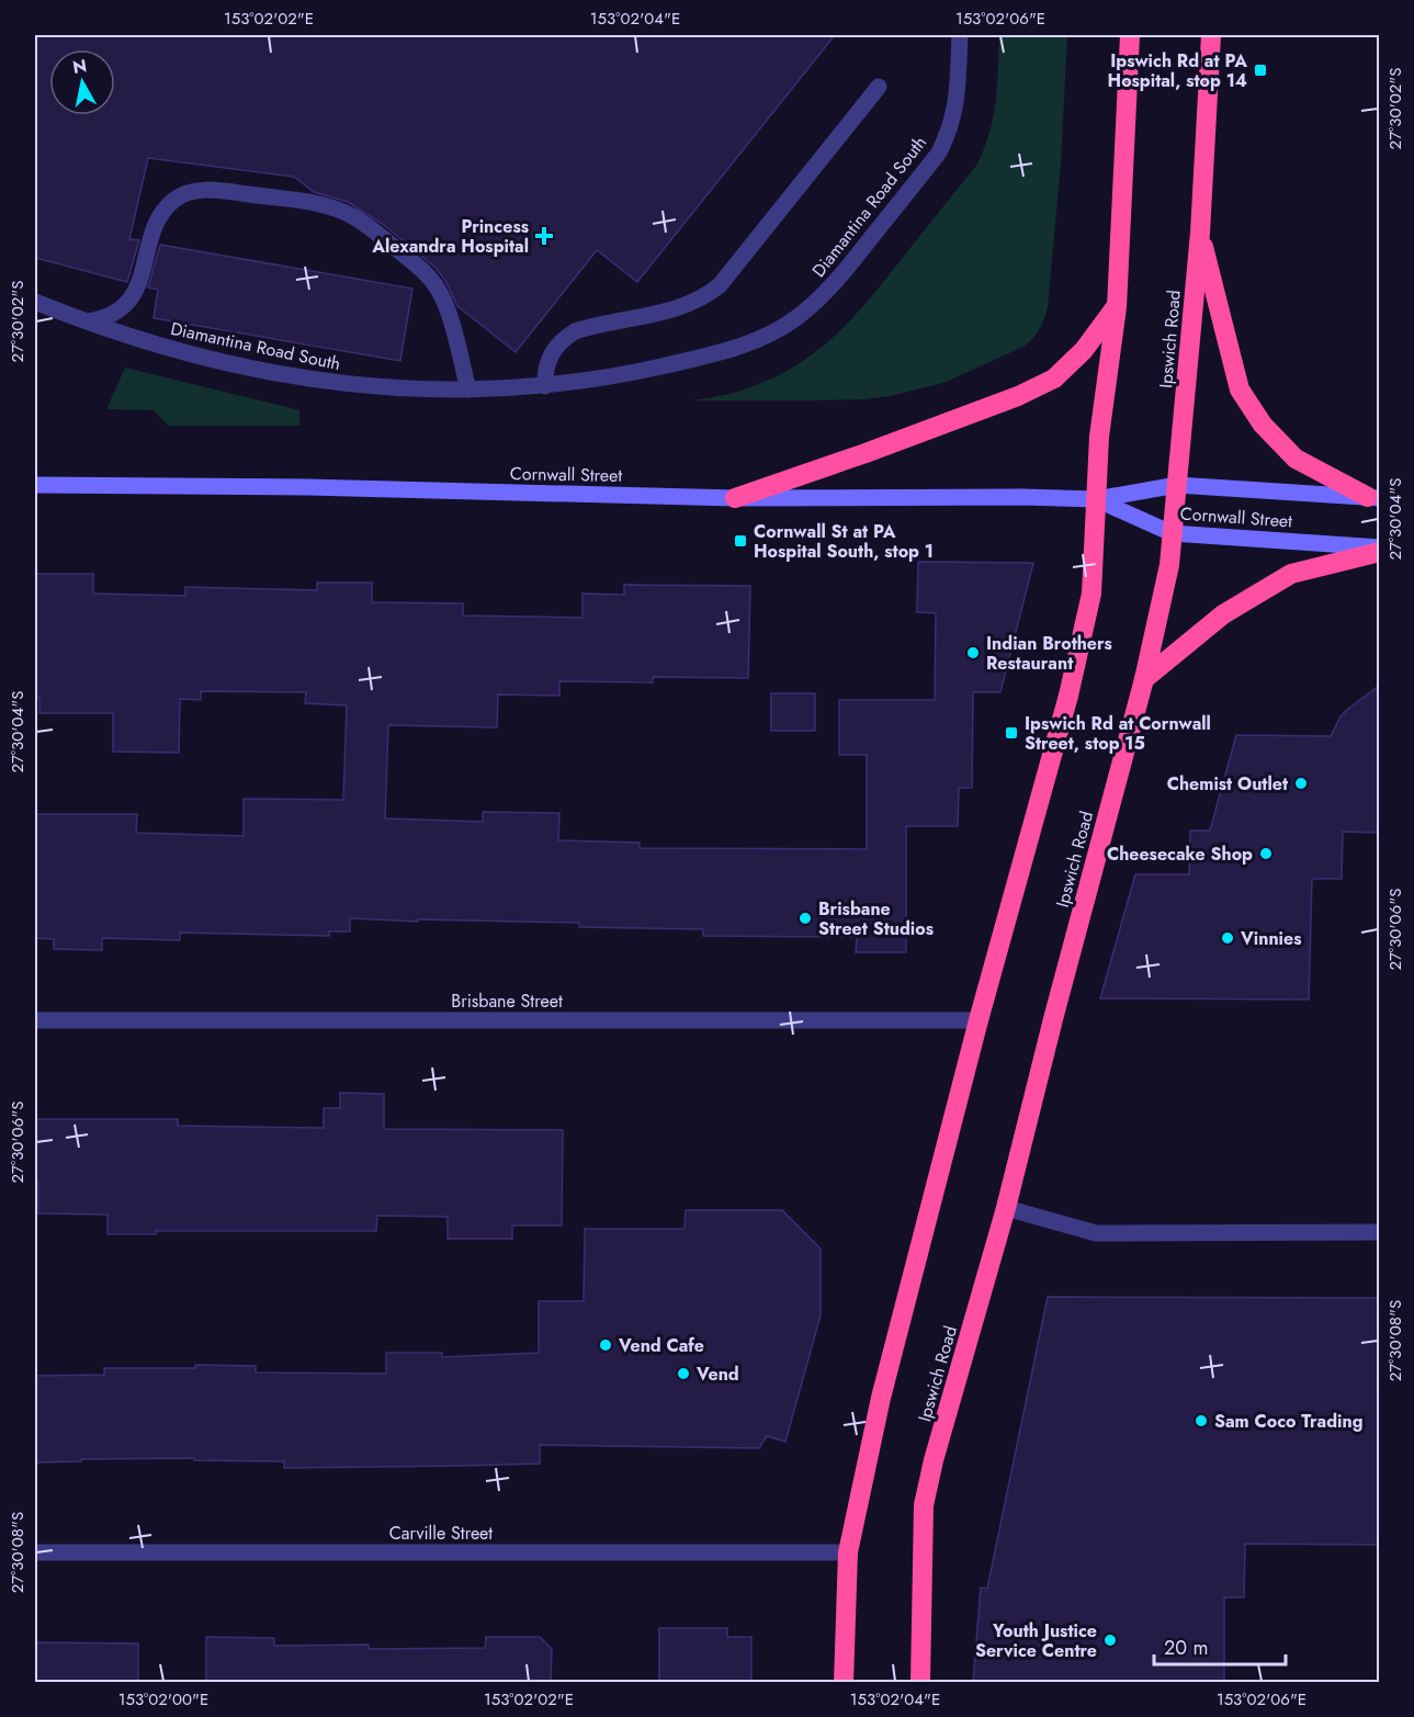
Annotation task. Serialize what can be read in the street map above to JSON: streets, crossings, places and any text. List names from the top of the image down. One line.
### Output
{"streets":{"highway":["Ipswich Road"],"main road":["Cornwall Street"],"street":["Diamantina Road South","Brisbane Street","Carville Street"]},"crossings":[["Ipswich Road","Cornwall Street"]],"places":{"transit":["Ipswich Rd at PA Hospital, stop 14","Cornwall St at PA Hospital South, stop 1","Ipswich Rd at Cornwall Street, stop 15"],"health":["Princess Alexandra Hospital"],"other":["Indian Brothers Restaurant","Chemist Outlet","Cheesecake Shop","Brisbane Street Studios","Vinnies","Vend Cafe","Vend","Sam Coco Trading","Youth Justice Service Centre"]},"scale_bar":"20 m","north":"top","coordinates":["153°02'02\"E","153°02'04\"E","153°02'06\"E","27°30'02\"S","27°30'04\"S","27°30'06\"S","27°30'08\"S","153°02'00\"E"]}
